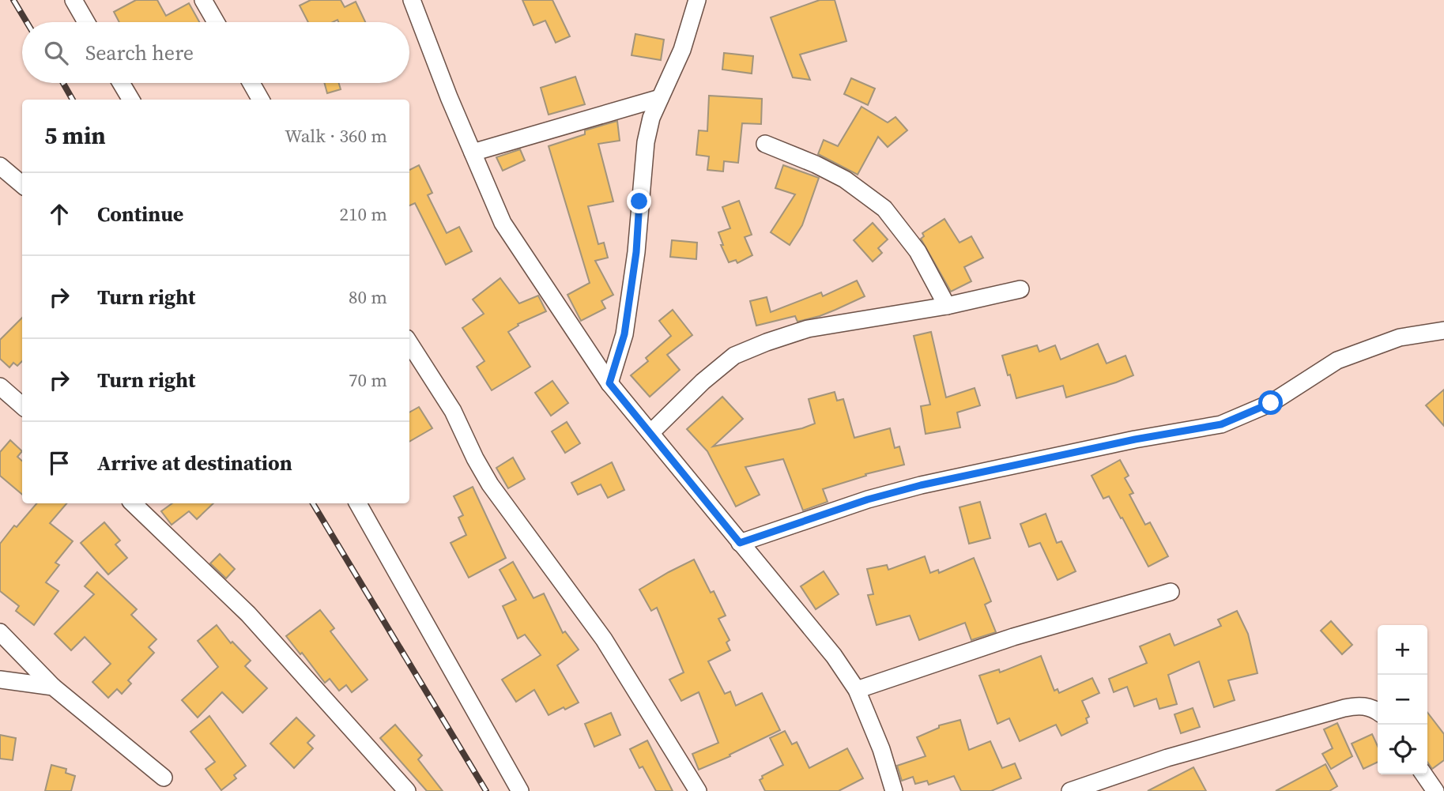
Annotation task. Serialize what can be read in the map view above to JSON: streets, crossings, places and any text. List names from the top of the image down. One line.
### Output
{"page":{"search":"Search here","heading":["5 min","Walk · 360 m"],"list":[["Continue","210 m"],["Turn right","80 m"],["Turn right","70 m"],"Arrive at destination"],"map_buttons":["+","−"]}}
